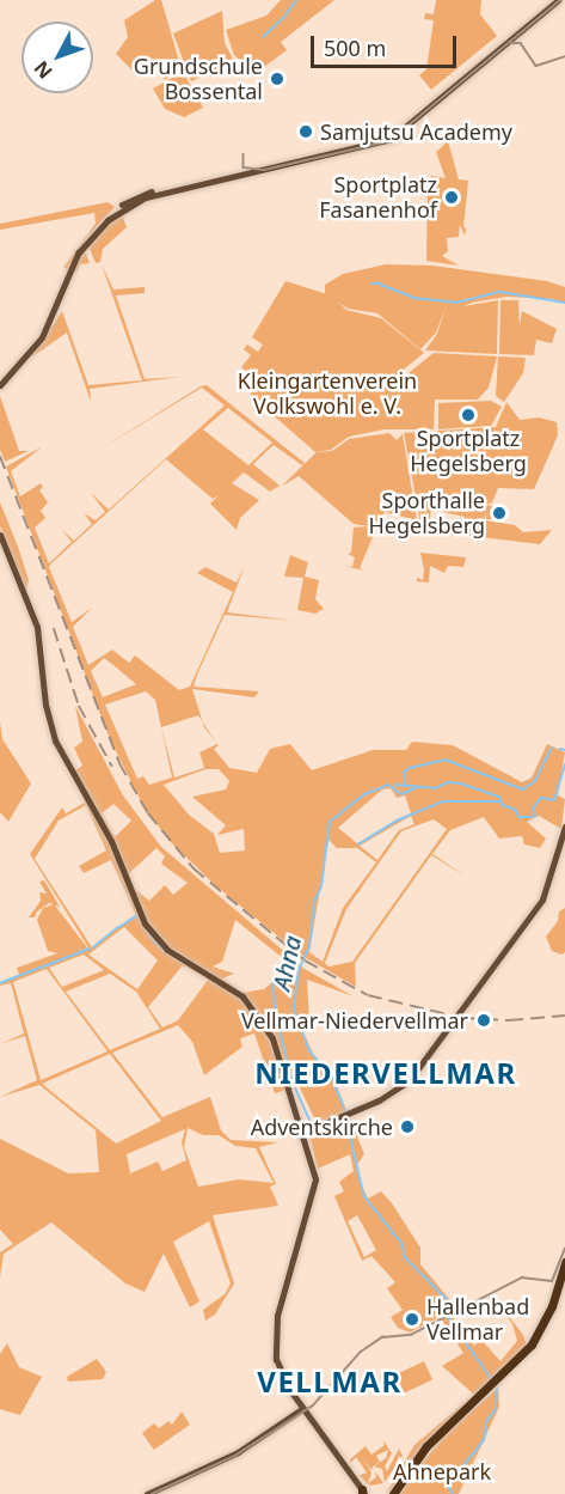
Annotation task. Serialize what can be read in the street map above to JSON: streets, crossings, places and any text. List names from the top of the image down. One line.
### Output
{"districts":["NIEDERVELLMAR","VELLMAR"],"water":["Ahna"],"parks":["Kleingartenverein Volkswohl e. V.","Ahnepark"],"places":["Grundschule Bossental","Samjutsu Academy","Sportplatz Fasanenhof","Sportplatz Hegelsberg","Sporthalle Hegelsberg","Vellmar-Niedervellmar","Adventskirche","Hallenbad Vellmar"],"scale_bar":"500 m","north":"bottom left"}
